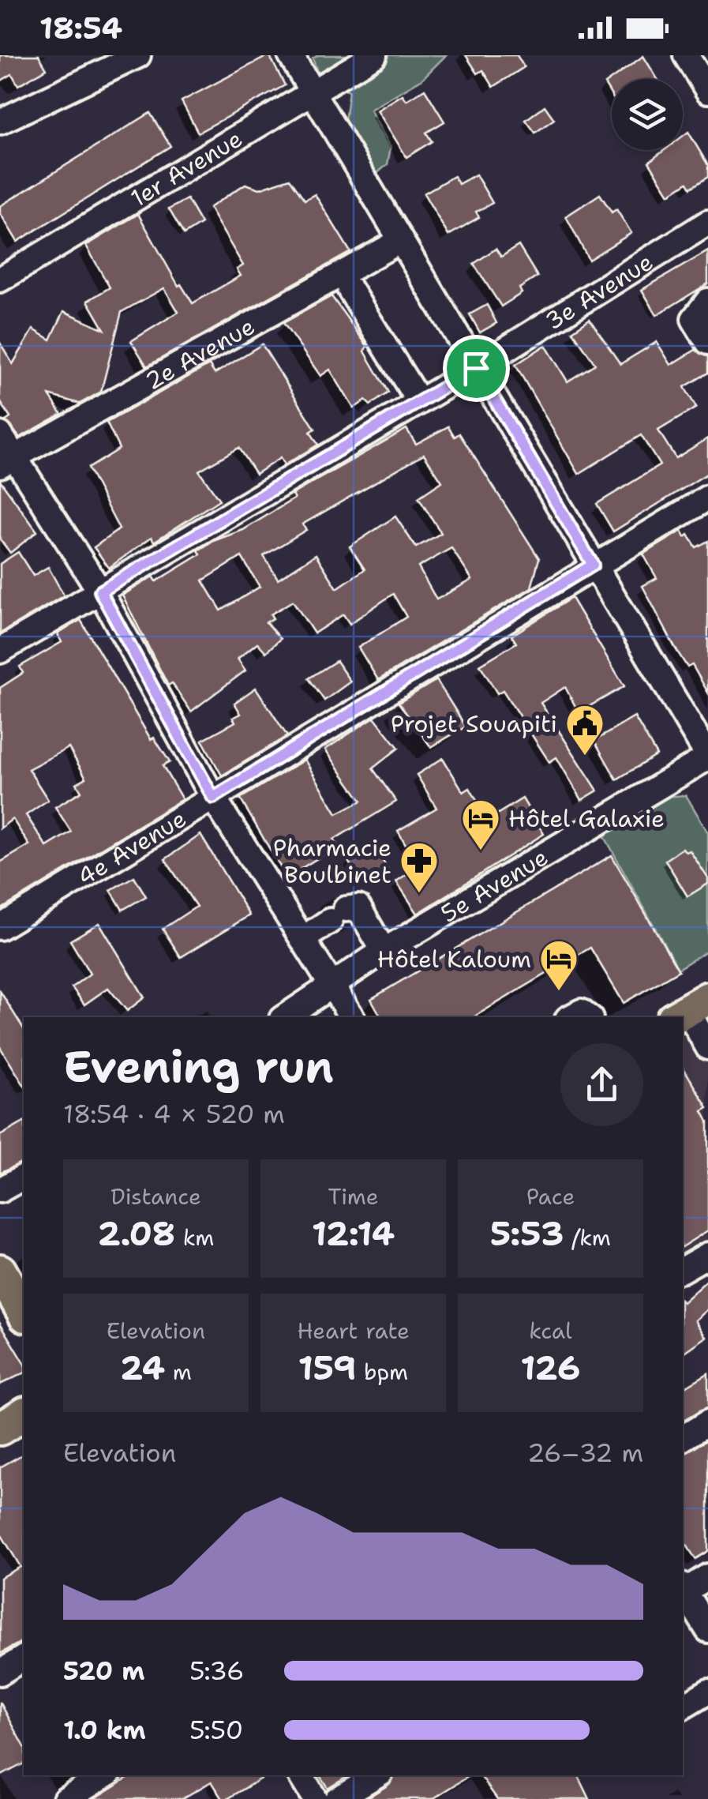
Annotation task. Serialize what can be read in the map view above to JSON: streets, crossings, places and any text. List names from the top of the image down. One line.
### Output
{"streets":{"street":["1er Avenue","3e Avenue","2e Avenue","4e Avenue","5e Avenue"]},"places":{"public building":["Projet Souapiti"],"hotel":["Hôtel Galaxie","Hôtel Kaloum"],"pharmacy":["Pharmacie Boulbinet"]},"page":{"status":"18:54","heading":["Evening run","18:54 · 4 × 520 m"],"stats":[["Distance","2.08 km"],["Time","12:14"],["Pace","5:53 /km"],["Elevation","24 m"],["Heart rate","159 bpm"],["kcal","126"]],"chart":["Elevation","26–32 m"],"list":[{"name":"520 m","note":"5:36"},{"name":"1.0 km","note":"5:50"}]}}
